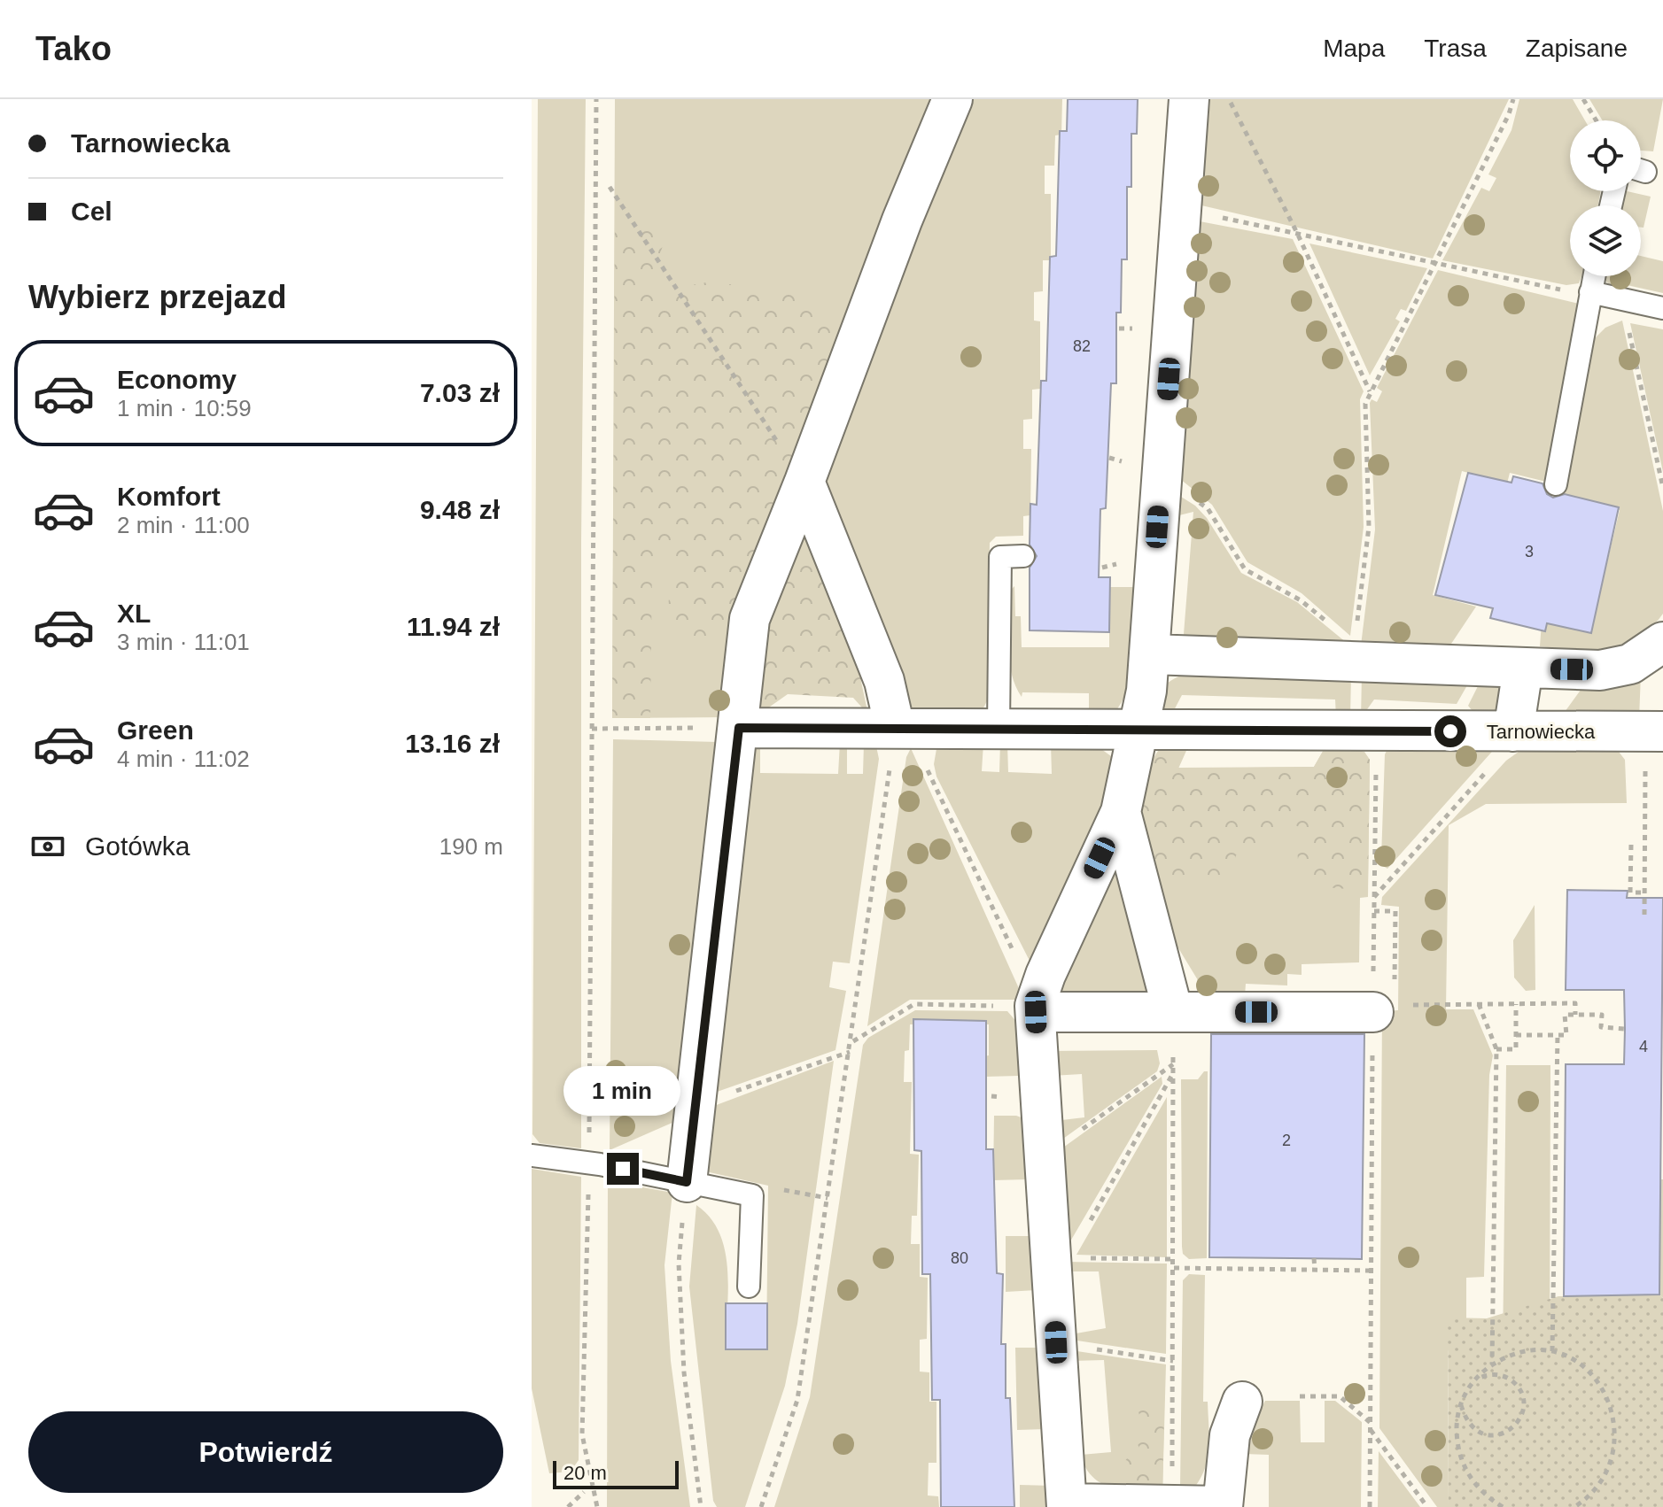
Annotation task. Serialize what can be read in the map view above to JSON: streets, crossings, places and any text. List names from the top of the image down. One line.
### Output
{"streets":{"street":["Tarnowiecka"]},"house_numbers":["82","3","4","2","80"],"scale_bar":"20 m","page":{"header":"Tako","nav":["Mapa","Trasa","Zapisane"],"banner":["Tarnowiecka","Cel"],"heading":"Wybierz przejazd","list":[{"name":"Economy","note":"1 min · 10:59","value":"7.03 zł"},{"name":"Komfort","note":"2 min · 11:00","value":"9.48 zł"},{"name":"XL","note":"3 min · 11:01","value":"11.94 zł"},{"name":"Green","note":"4 min · 11:02","value":"13.16 zł"}],"pay":["Gotówka","190 m"],"bubble":"1 min","buttons":"Potwierdź","scale":"20 m"}}
